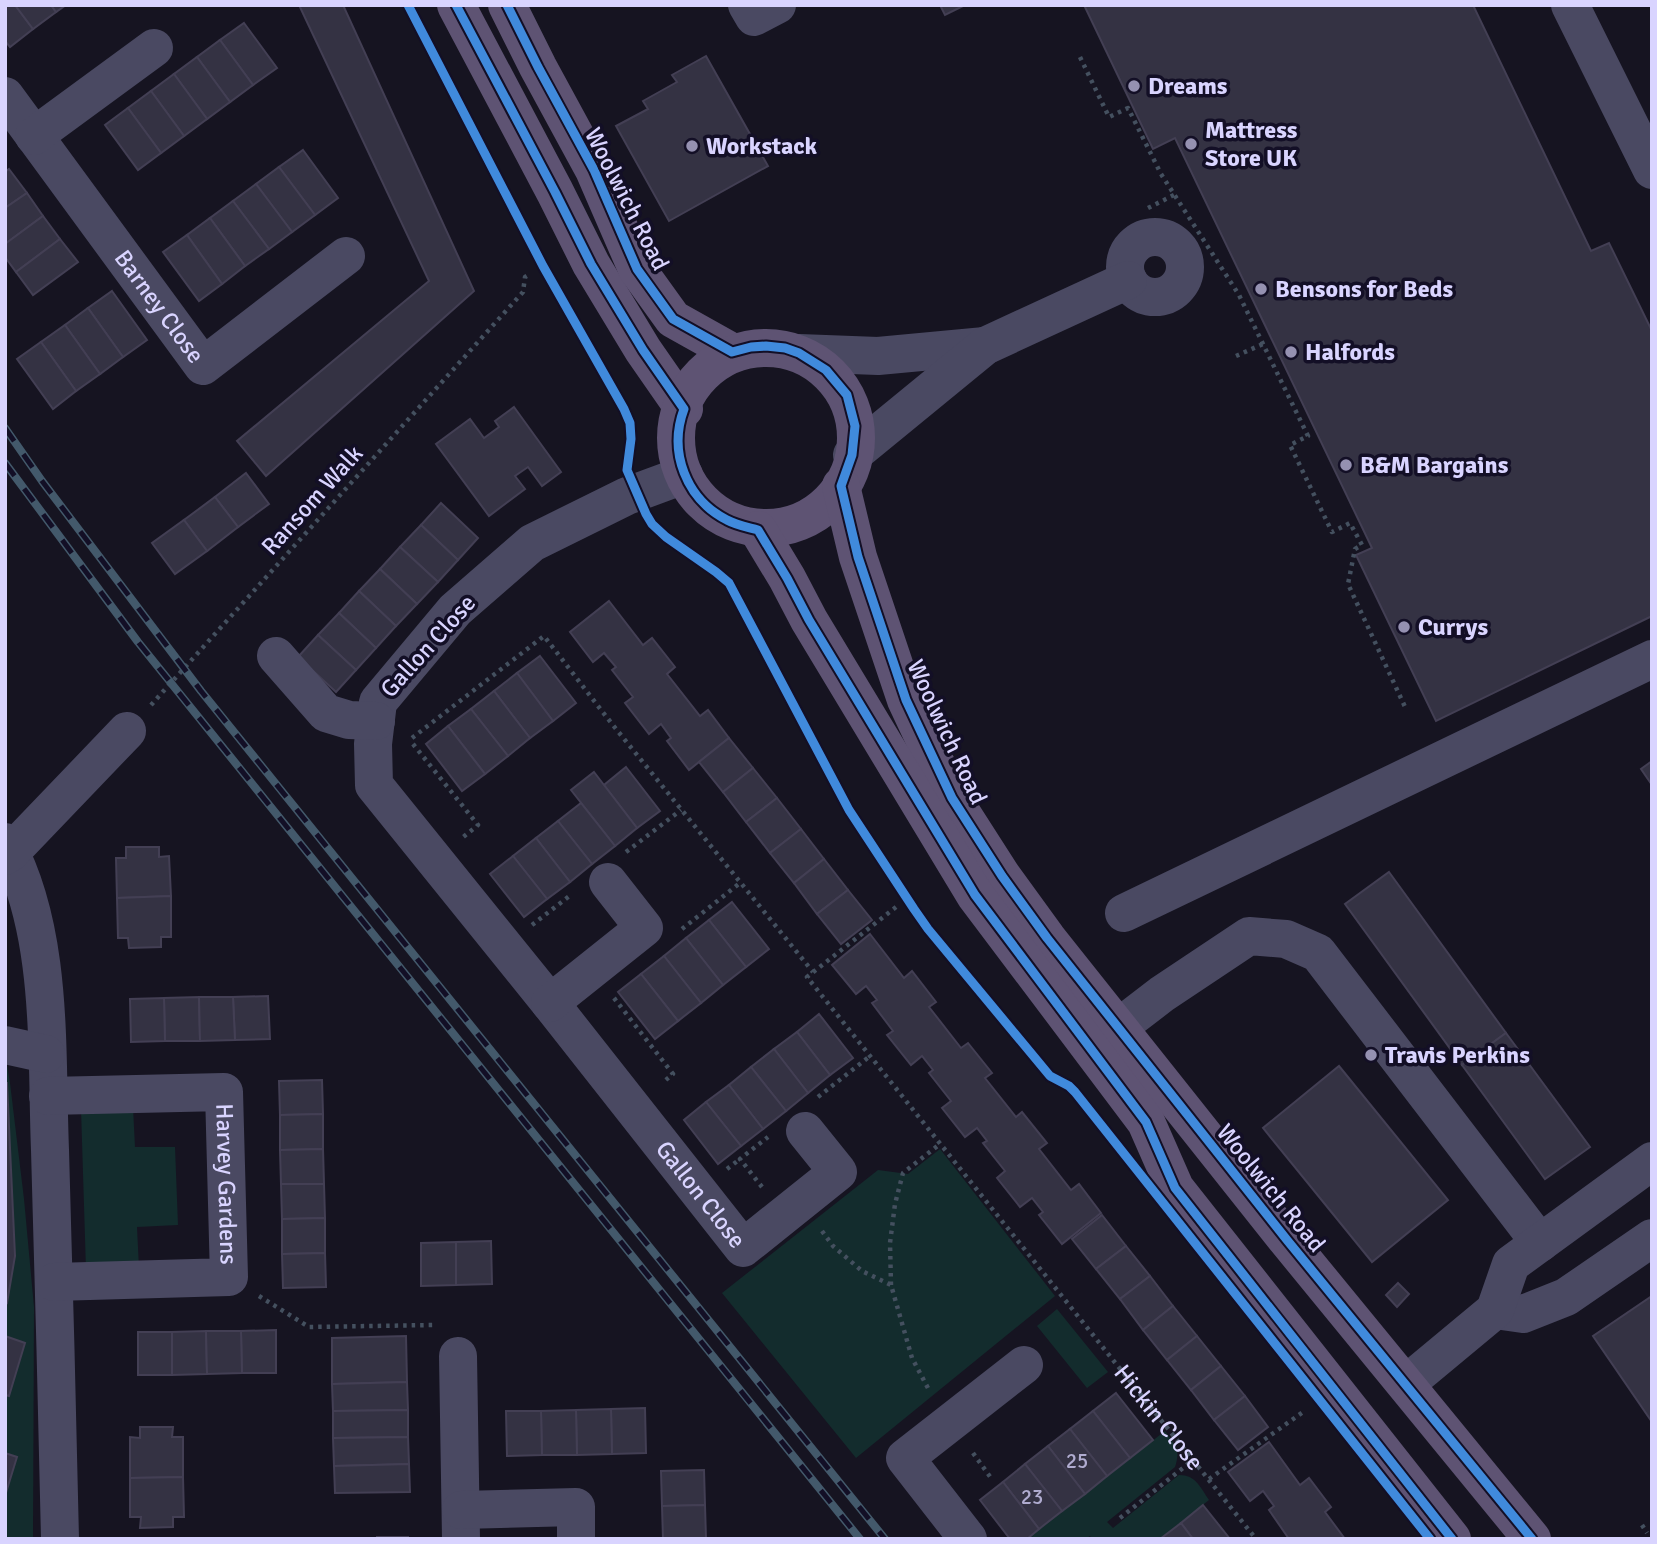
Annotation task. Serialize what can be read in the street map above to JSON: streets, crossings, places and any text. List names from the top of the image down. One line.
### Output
{"streets":{"main road":["Woolwich Road"],"street":["Barney Close","Gallon Close","Harvey Gardens"],"path":["Ransom Walk","Hickin Close"]},"crossings":[["Woolwich Road","Gallon Close"]],"places":["Dreams","Mattress Store UK","Workstack","Bensons for Beds","Halfords","B&M Bargains","Currys","Travis Perkins"],"house_numbers":["25","23"]}
